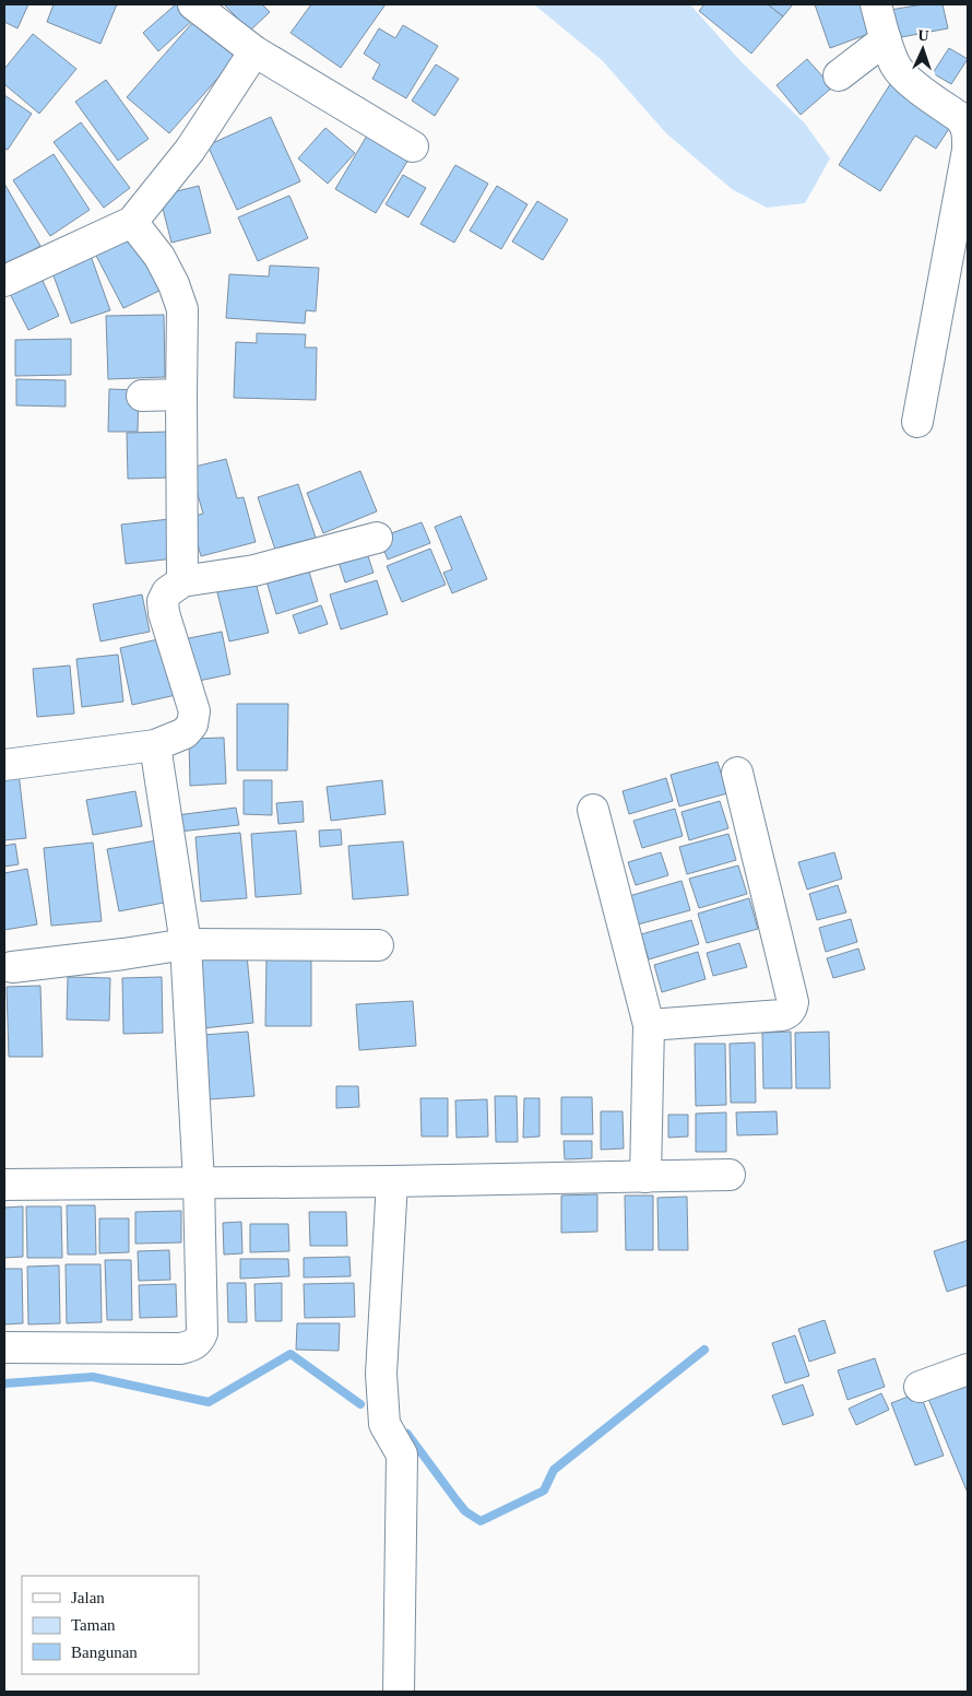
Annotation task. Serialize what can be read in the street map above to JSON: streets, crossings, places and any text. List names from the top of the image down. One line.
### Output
{"legend":["Jalan","Taman","Bangunan"],"north":"top"}
